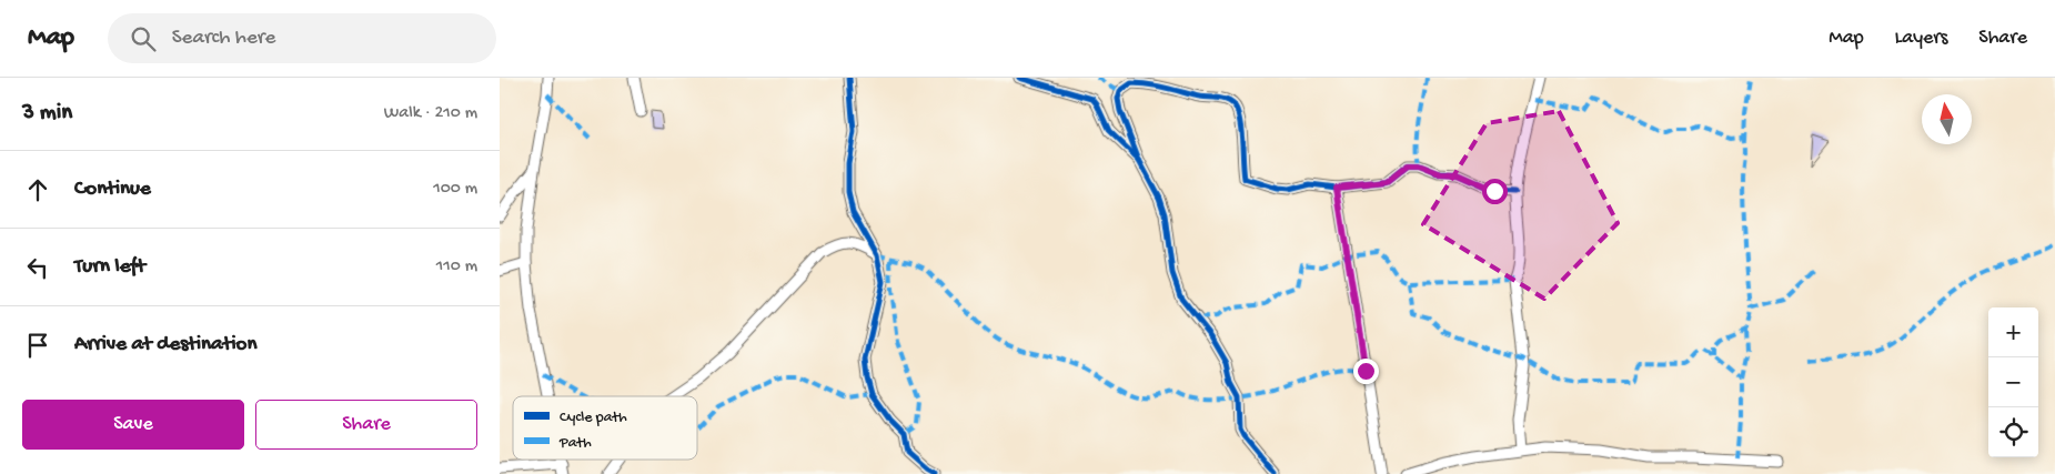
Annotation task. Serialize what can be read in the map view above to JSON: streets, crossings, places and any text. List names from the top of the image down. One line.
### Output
{"legend":["Cycle path","Path"],"north":"top","page":{"header":"Map","search":"Search here","nav":["Map","Layers","Share"],"heading":["3 min","Walk · 210 m"],"list":[["Continue","100 m"],["Turn left","110 m"],"Arrive at destination"],"map_buttons":["+","−"],"buttons":["Save","Share"]}}
